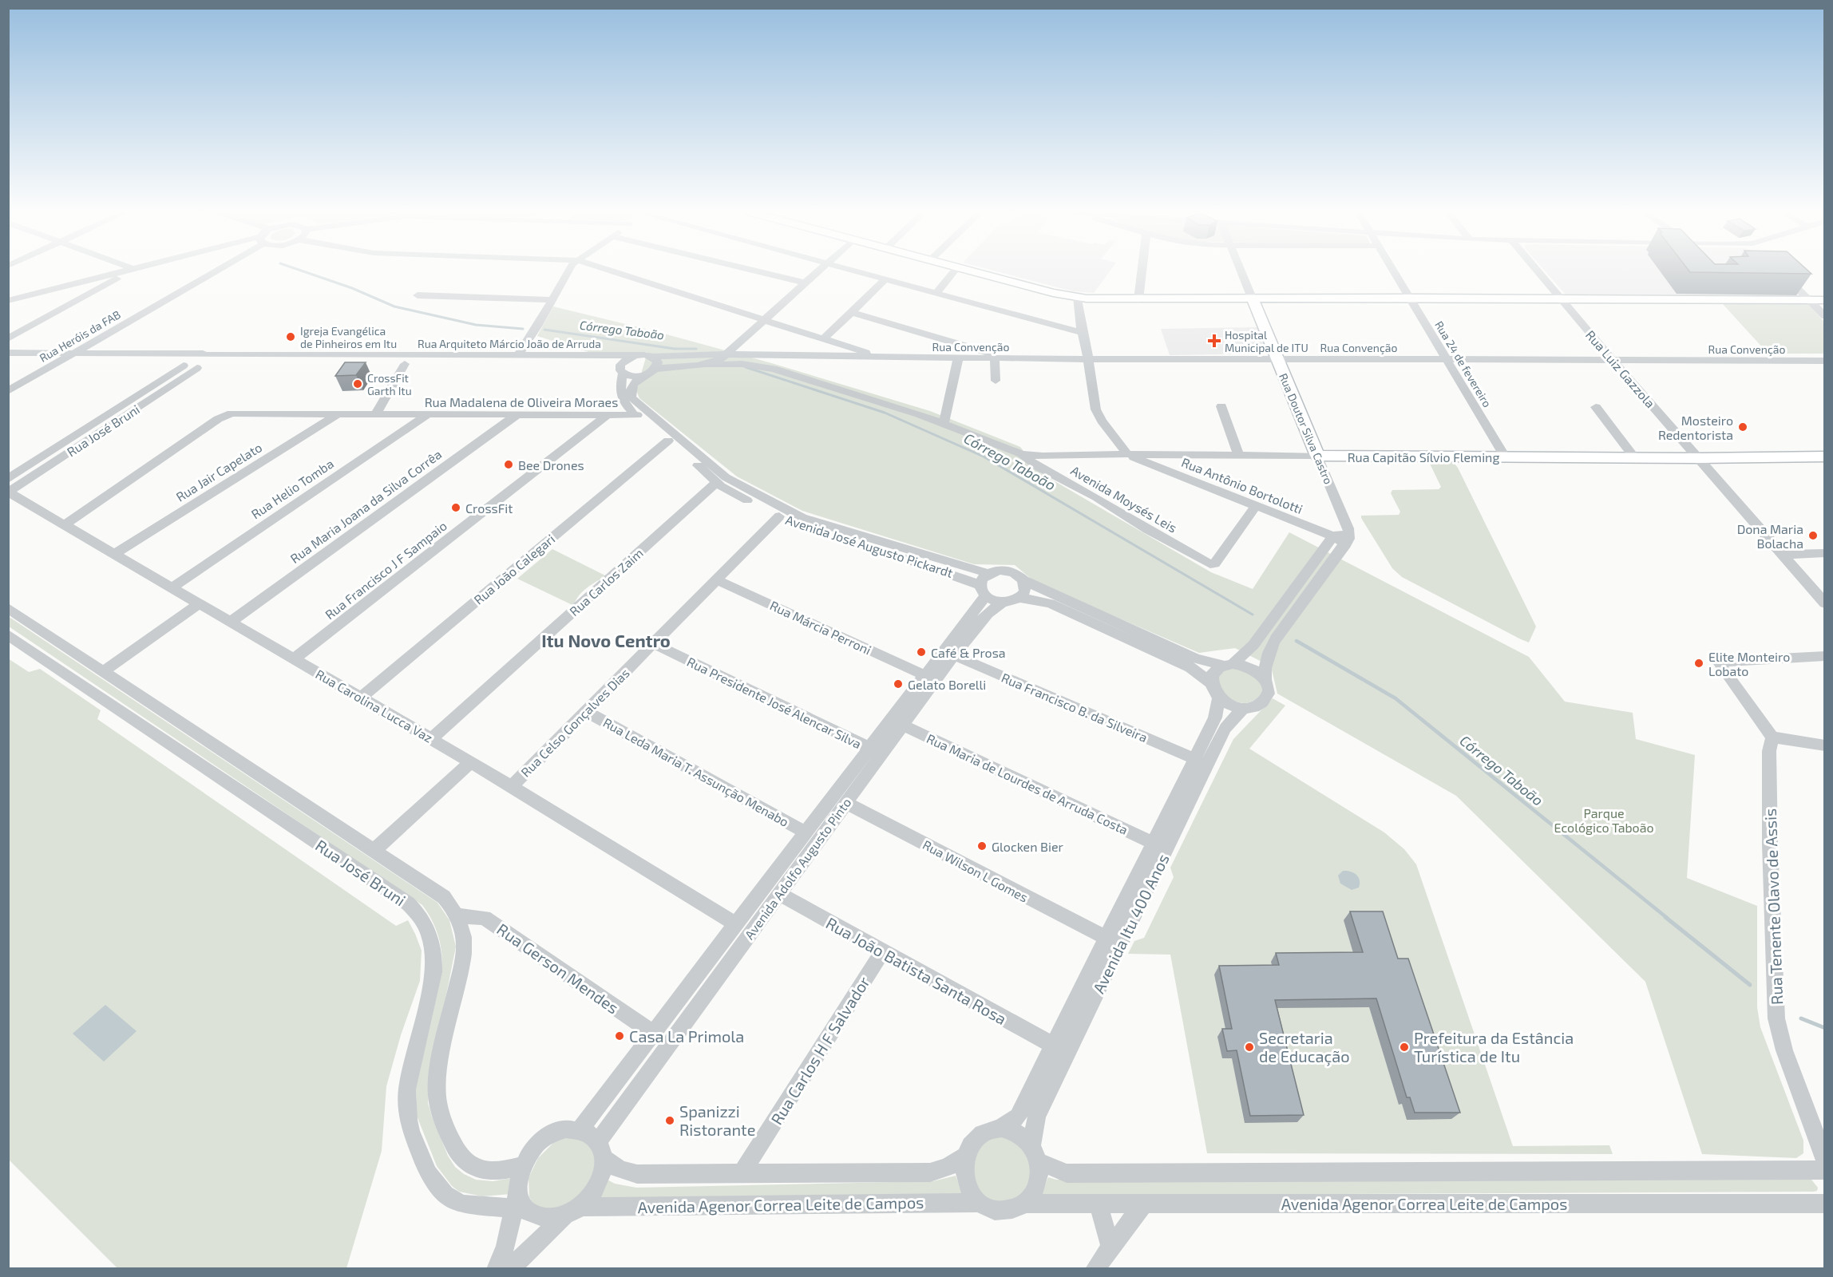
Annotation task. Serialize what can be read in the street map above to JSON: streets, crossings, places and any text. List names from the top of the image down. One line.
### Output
{"streets":{"main road":["Rua Doutor Silva Castro","Rua Capitão Sílvio Fleming"],"street":["Rua Heróis da FAB","Rua Arquiteto Márcio João de Arruda","Rua Convenção","Rua 24 de fevereiro","Rua Luiz Gazzola","Rua Madalena de Oliveira Moraes","Rua José Bruni","Rua Jair Capelato","Rua Antônio Bortolotti","Rua Helio Tomba","Avenida Moysés Leis","Rua Maria Joana da Silva Corrêa","Avenida José Augusto Pickardt","Rua João Calegari","Rua Francisco J F Sampaio","Rua Carlos Zaim","Rua Márcia Perroni","Rua Presidente José Alencar Silva","Rua Carolina Lucca Vaz","Rua Francisco B. da Silveira","Rua Celso Gonçalves Dias","Rua Leda Maria T. Assunção Menabo","Rua Maria de Lourdes de Arruda Costa","Avenida Adolfo Augusto Pinto","Rua Wilson L Gomes","Rua Tenente Olavo de Assis","Avenida Itu 400 Anos","Rua Gerson Mendes","Rua João Batista Santa Rosa","Rua Carlos H F Salvador","Avenida Agenor Correa Leite de Campos"]},"crossings":[["Rua Arquiteto Márcio João de Arruda","Rua José Bruni"],["Rua Arquiteto Márcio João de Arruda","Avenida José Augusto Pickardt"],["Rua Convenção","Rua 24 de fevereiro"],["Rua Convenção","Rua Luiz Gazzola"],["Rua Convenção","Rua Doutor Silva Castro"],["Rua 24 de fevereiro","Rua Capitão Sílvio Fleming"],["Rua Luiz Gazzola","Rua Capitão Sílvio Fleming"],["Rua Madalena de Oliveira Moraes","Rua Jair Capelato"],["Rua Madalena de Oliveira Moraes","Rua Helio Tomba"],["Rua Madalena de Oliveira Moraes","Rua Maria Joana da Silva Corrêa"],["Rua Madalena de Oliveira Moraes","Avenida José Augusto Pickardt"],["Rua Madalena de Oliveira Moraes","Rua Francisco J F Sampaio"],["Rua Madalena de Oliveira Moraes","Rua Carolina Lucca Vaz"],["Rua Doutor Silva Castro","Rua Capitão Sílvio Fleming"],["Rua José Bruni","Rua Carolina Lucca Vaz"],["Rua José Bruni","Avenida Adolfo Augusto Pinto"],["Rua José Bruni","Rua Gerson Mendes"],["Rua José Bruni","Avenida Agenor Correa Leite de Campos"],["Rua Capitão Sílvio Fleming","Rua Antônio Bortolotti"],["Rua Capitão Sílvio Fleming","Avenida Moysés Leis"],["Rua Jair Capelato","Rua Carolina Lucca Vaz"],["Rua Antônio Bortolotti","Avenida Moysés Leis"],["Rua Helio Tomba","Rua Carolina Lucca Vaz"],["Rua Maria Joana da Silva Corrêa","Rua Carolina Lucca Vaz"],["Avenida José Augusto Pickardt","Rua João Calegari"],["Avenida José Augusto Pickardt","Rua Carlos Zaim"],["Avenida José Augusto Pickardt","Rua Celso Gonçalves Dias"],["Avenida José Augusto Pickardt","Avenida Adolfo Augusto Pinto"],["Rua João Calegari","Rua Carolina Lucca Vaz"],["Rua Francisco J F Sampaio","Rua Carolina Lucca Vaz"],["Rua Carlos Zaim","Rua Carolina Lucca Vaz"],["Rua Márcia Perroni","Rua Celso Gonçalves Dias"],["Rua Márcia Perroni","Avenida Adolfo Augusto Pinto"],["Rua Presidente José Alencar Silva","Rua Celso Gonçalves Dias"],["Rua Presidente José Alencar Silva","Avenida Adolfo Augusto Pinto"],["Rua Carolina Lucca Vaz","Rua Celso Gonçalves Dias"],["Rua Carolina Lucca Vaz","Avenida Adolfo Augusto Pinto"],["Rua Francisco B. da Silveira","Avenida Adolfo Augusto Pinto"],["Rua Francisco B. da Silveira","Avenida Itu 400 Anos"],["Rua Celso Gonçalves Dias","Rua Leda Maria T. Assunção Menabo"],["Rua Leda Maria T. Assunção Menabo","Avenida Adolfo Augusto Pinto"],["Rua Maria de Lourdes de Arruda Costa","Avenida Adolfo Augusto Pinto"],["Rua Maria de Lourdes de Arruda Costa","Avenida Itu 400 Anos"],["Avenida Adolfo Augusto Pinto","Rua Wilson L Gomes"],["Avenida Adolfo Augusto Pinto","Rua Gerson Mendes"],["Avenida Adolfo Augusto Pinto","Rua João Batista Santa Rosa"],["Avenida Adolfo Augusto Pinto","Avenida Agenor Correa Leite de Campos"],["Rua Wilson L Gomes","Avenida Itu 400 Anos"],["Avenida Itu 400 Anos","Rua João Batista Santa Rosa"],["Avenida Itu 400 Anos","Avenida Agenor Correa Leite de Campos"],["Rua João Batista Santa Rosa","Rua Carlos H F Salvador"]],"districts":["Itu Novo Centro"],"water":["Córrego Taboão"],"parks":["Parque Ecológico Taboão"],"places":{"other":["Igreja Evangélica de Pinheiros em Itu","CrossFit Garth Itu","Mosteiro Redentorista","Bee Drones","CrossFit","Dona Maria Bolacha","Café & Prosa","Elite Monteiro Lobato","Gelato Borelli","Glocken Bier","Casa La Primola","Secretaria de Educação","Prefeitura da Estância Turística de Itu","Spanizzi Ristorante"],"health":["Hospital Municipal de ITU"]}}
